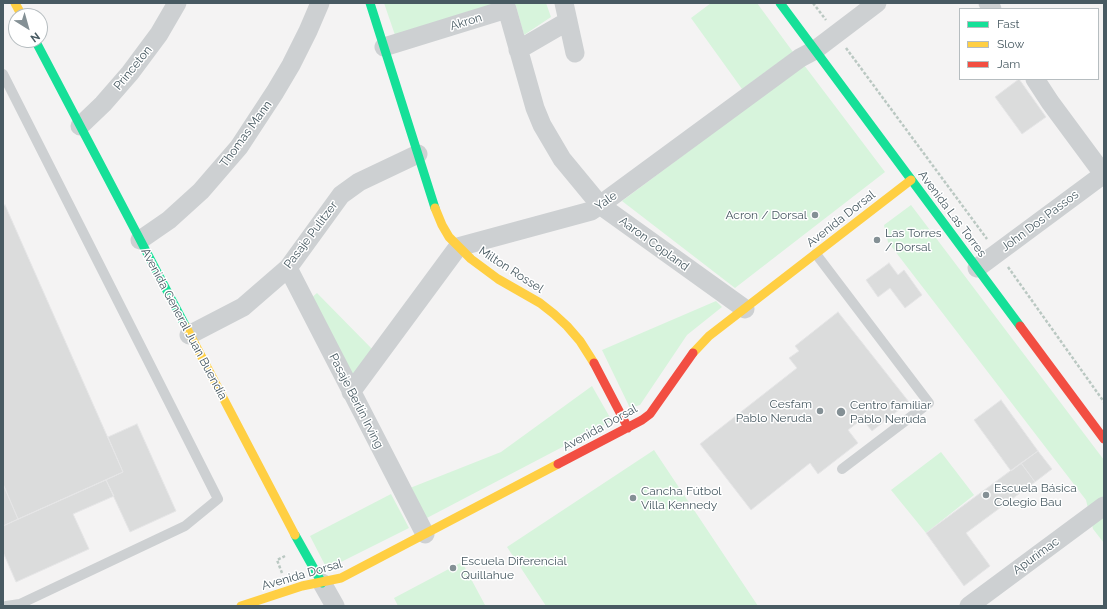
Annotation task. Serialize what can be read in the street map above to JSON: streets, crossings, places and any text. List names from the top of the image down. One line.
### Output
{"streets":{"street":["Akron","Princeton","Thomas Mann","Yale","Avenida Las Torres","Avenida Dorsal","John Dos Passos","Pasaje Pulitzer","Aaron Copland","Milton Rossel","Avenida General Juan Buendía","Pasaje Berlín Irving","Apurímac"]},"crossings":[["Akron","Aaron Copland"],["Akron","Milton Rossel"],["Princeton","Avenida General Juan Buendía"],["Thomas Mann","Avenida General Juan Buendía"],["Yale","Avenida Las Torres"],["Yale","Aaron Copland"],["Yale","Milton Rossel"],["Avenida Las Torres","Avenida Dorsal"],["Avenida Las Torres","John Dos Passos"],["Avenida Dorsal","Aaron Copland"],["Avenida Dorsal","Milton Rossel"],["Avenida Dorsal","Avenida General Juan Buendía"],["Avenida Dorsal","Pasaje Berlín Irving"],["Pasaje Pulitzer","Milton Rossel"],["Pasaje Pulitzer","Avenida General Juan Buendía"],["Pasaje Pulitzer","Pasaje Berlín Irving"]],"places":["Acron / Dorsal","Las Torres / Dorsal","Cesfam Pablo Neruda","Centro familiar Pablo Neruda","Escuela Básica Colegio Bau","Cancha Fútbol Villa Kennedy","Escuela Diferencial Quillahue"],"legend":["Fast","Slow","Jam"],"north":"bottom right"}
